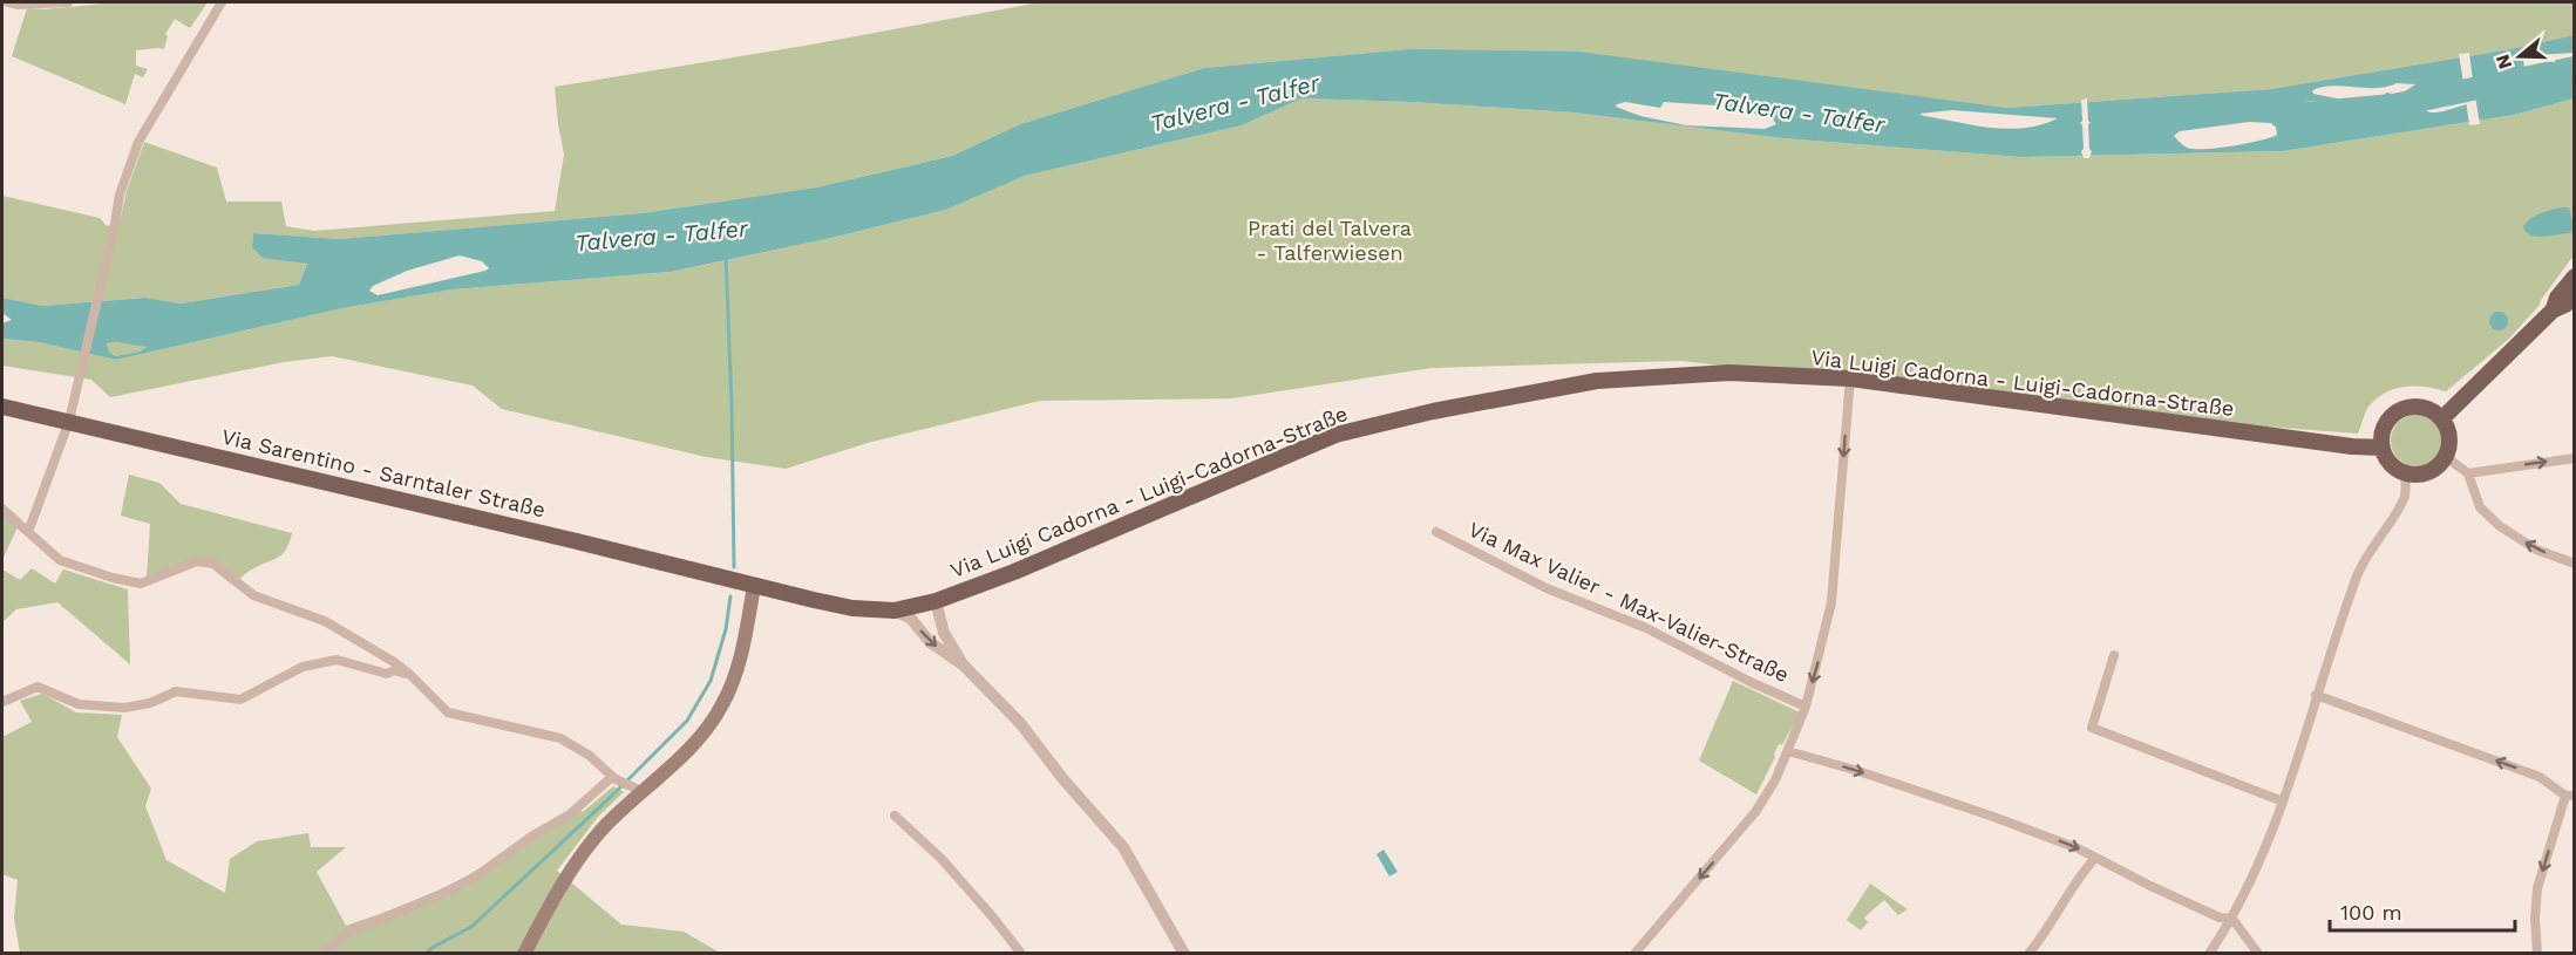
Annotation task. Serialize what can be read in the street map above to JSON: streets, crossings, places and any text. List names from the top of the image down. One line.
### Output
{"streets":{"main road":["Via Luigi Cadorna - Luigi-Cadorna-Straße","Via Sarentino - Sarntaler Straße"],"street":["Via Max Valier - Max-Valier-Straße"]},"crossings":[["Via Luigi Cadorna - Luigi-Cadorna-Straße","Via Sarentino - Sarntaler Straße"]],"water":["Talvera - Talfer"],"parks":["Prati del Talvera - Talferwiesen"],"scale_bar":"100 m","north":"left"}
